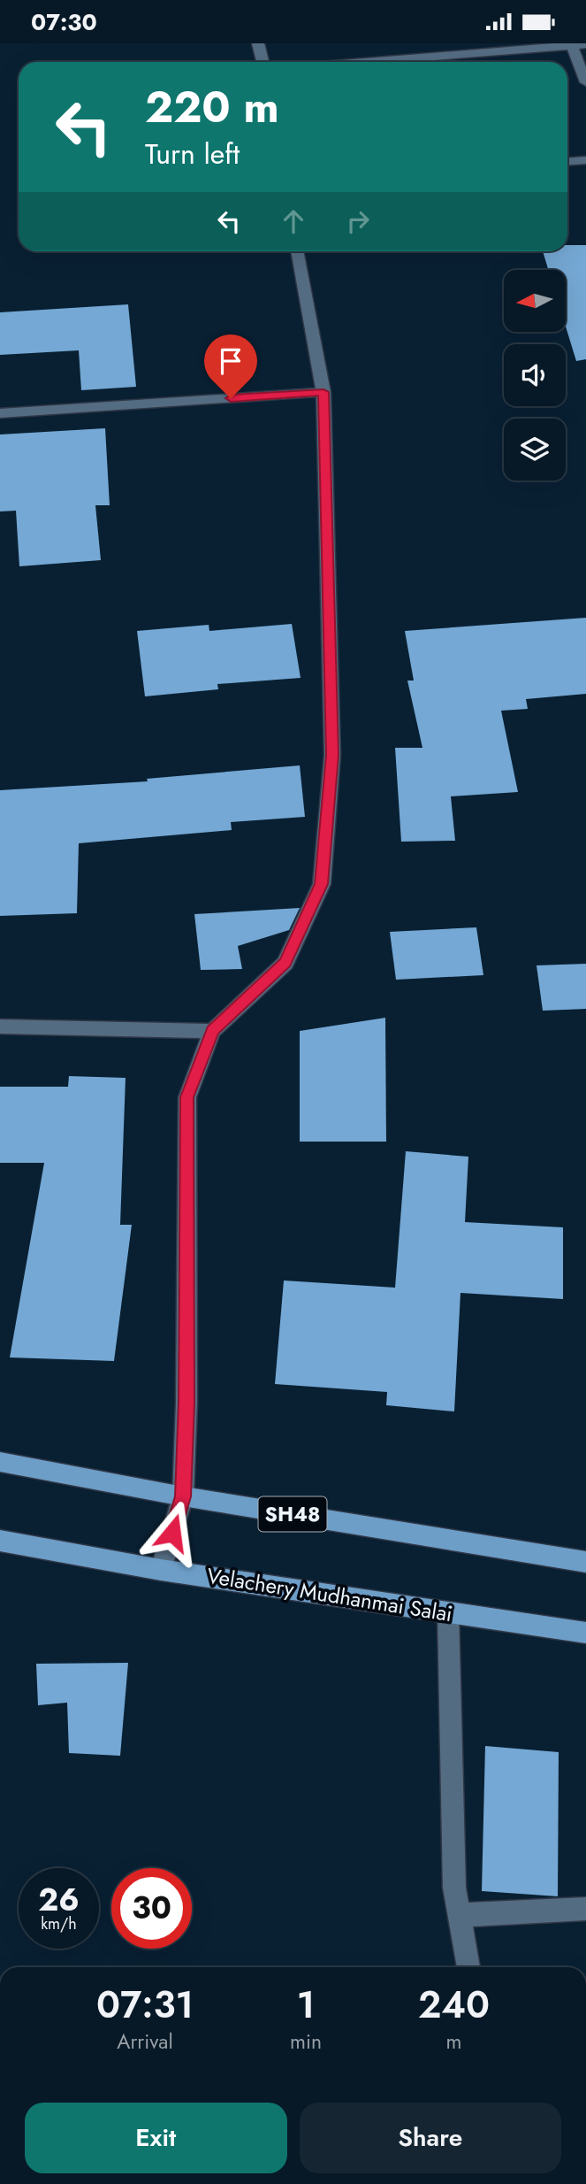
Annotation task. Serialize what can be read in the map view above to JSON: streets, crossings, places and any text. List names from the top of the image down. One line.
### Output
{"streets":{"main road":["SH48","Velachery Mudhanmai Salai"]},"north":"left","page":{"status":"07:30","turn":["220 m","Turn left"],"speed":"26 km/h","limit":"30","eta":["07:31","Arrival","1","min","240","m"],"buttons":["Exit","Share"]}}
